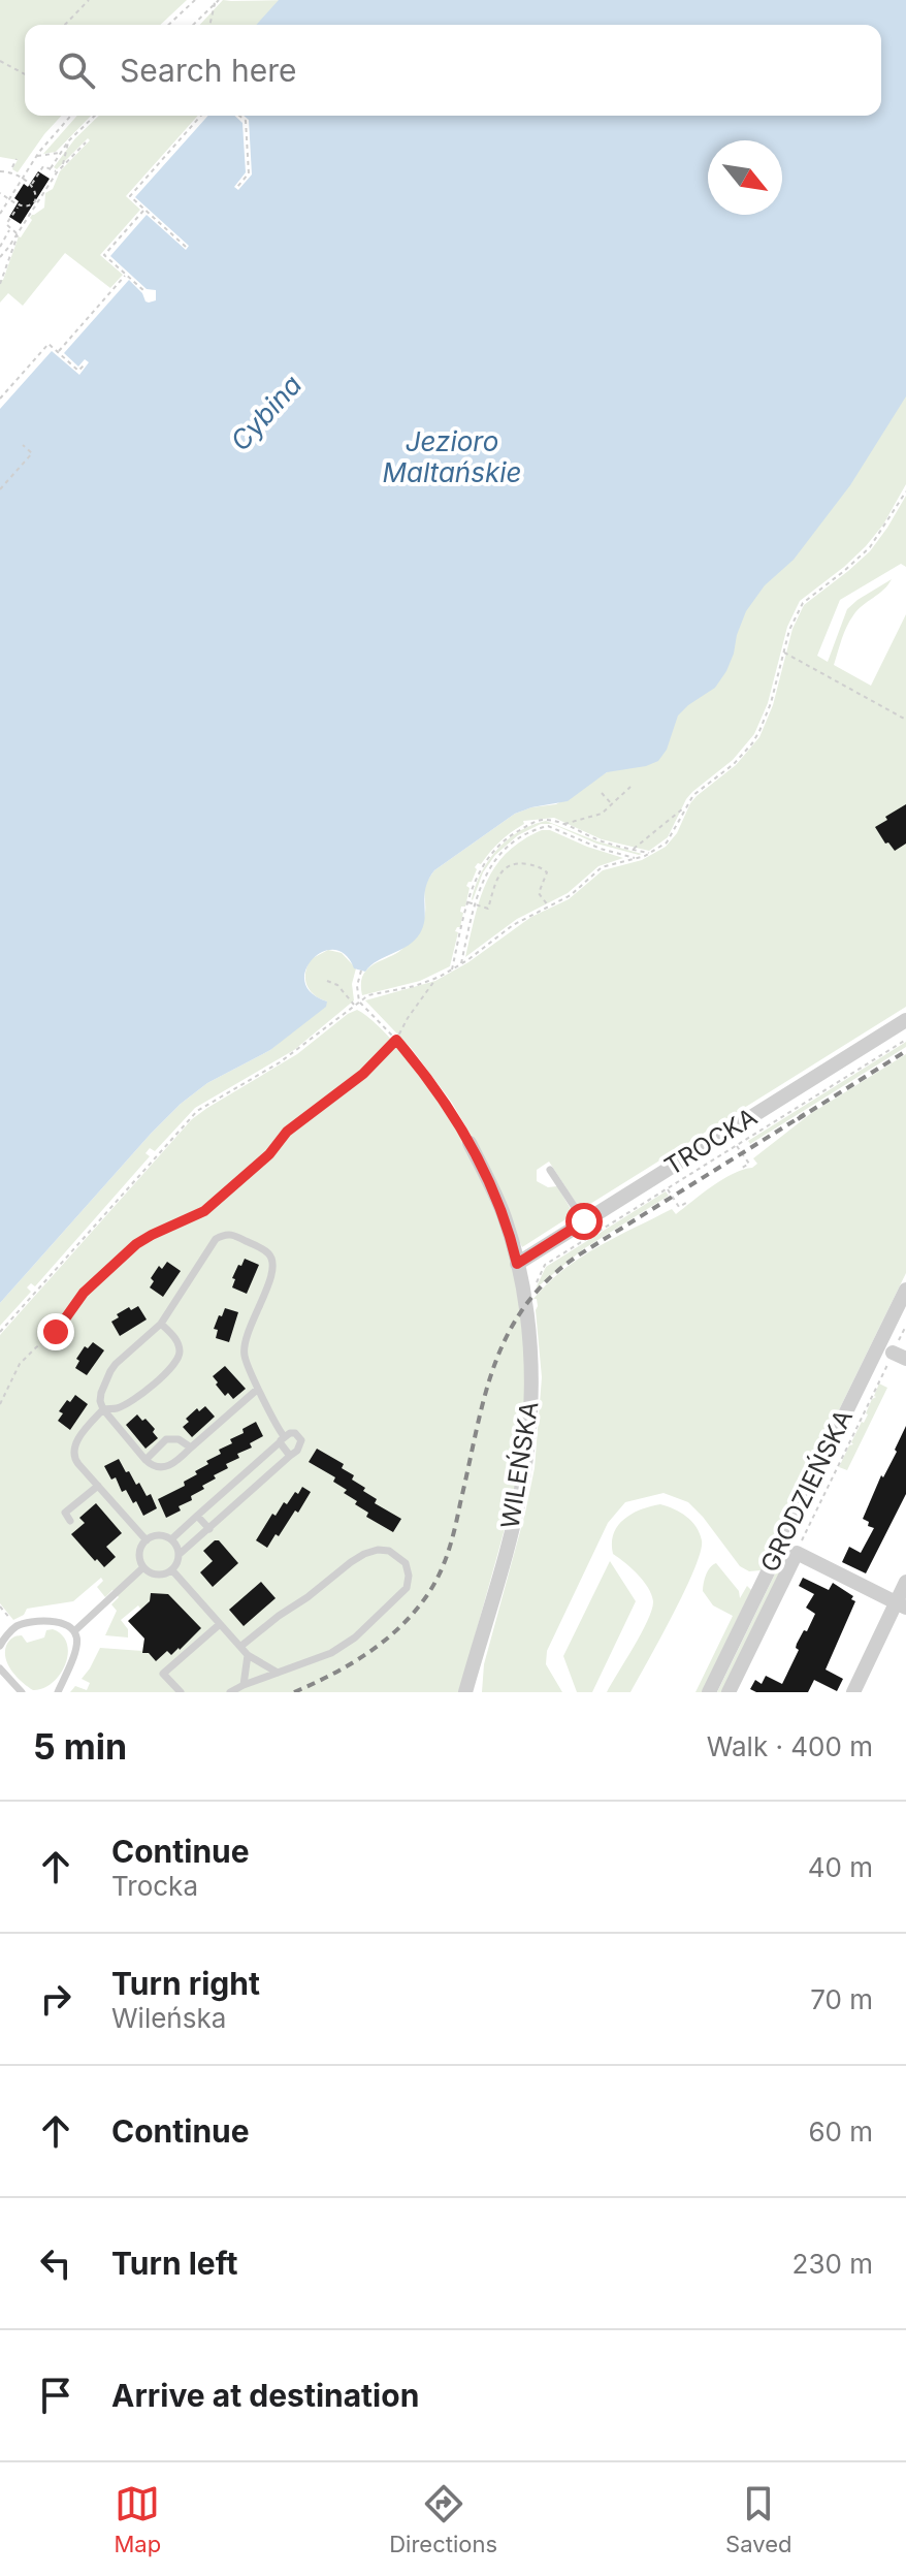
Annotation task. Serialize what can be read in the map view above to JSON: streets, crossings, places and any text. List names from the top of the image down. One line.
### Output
{"streets":{"street":["TROCKA","WILEŃSKA","GRODZIEŃSKA"]},"crossings":[["TROCKA","WILEŃSKA"]],"water":["Cybina","Jezioro Maltańskie"],"north":"bottom right","page":{"search":"Search here","heading":["5 min","Walk · 400 m"],"list":[["Continue","Trocka","40 m"],["Turn right","Wileńska","70 m"],["Continue","60 m"],["Turn left","230 m"],"Arrive at destination"],"nav":["Map","Directions","Saved"]}}
